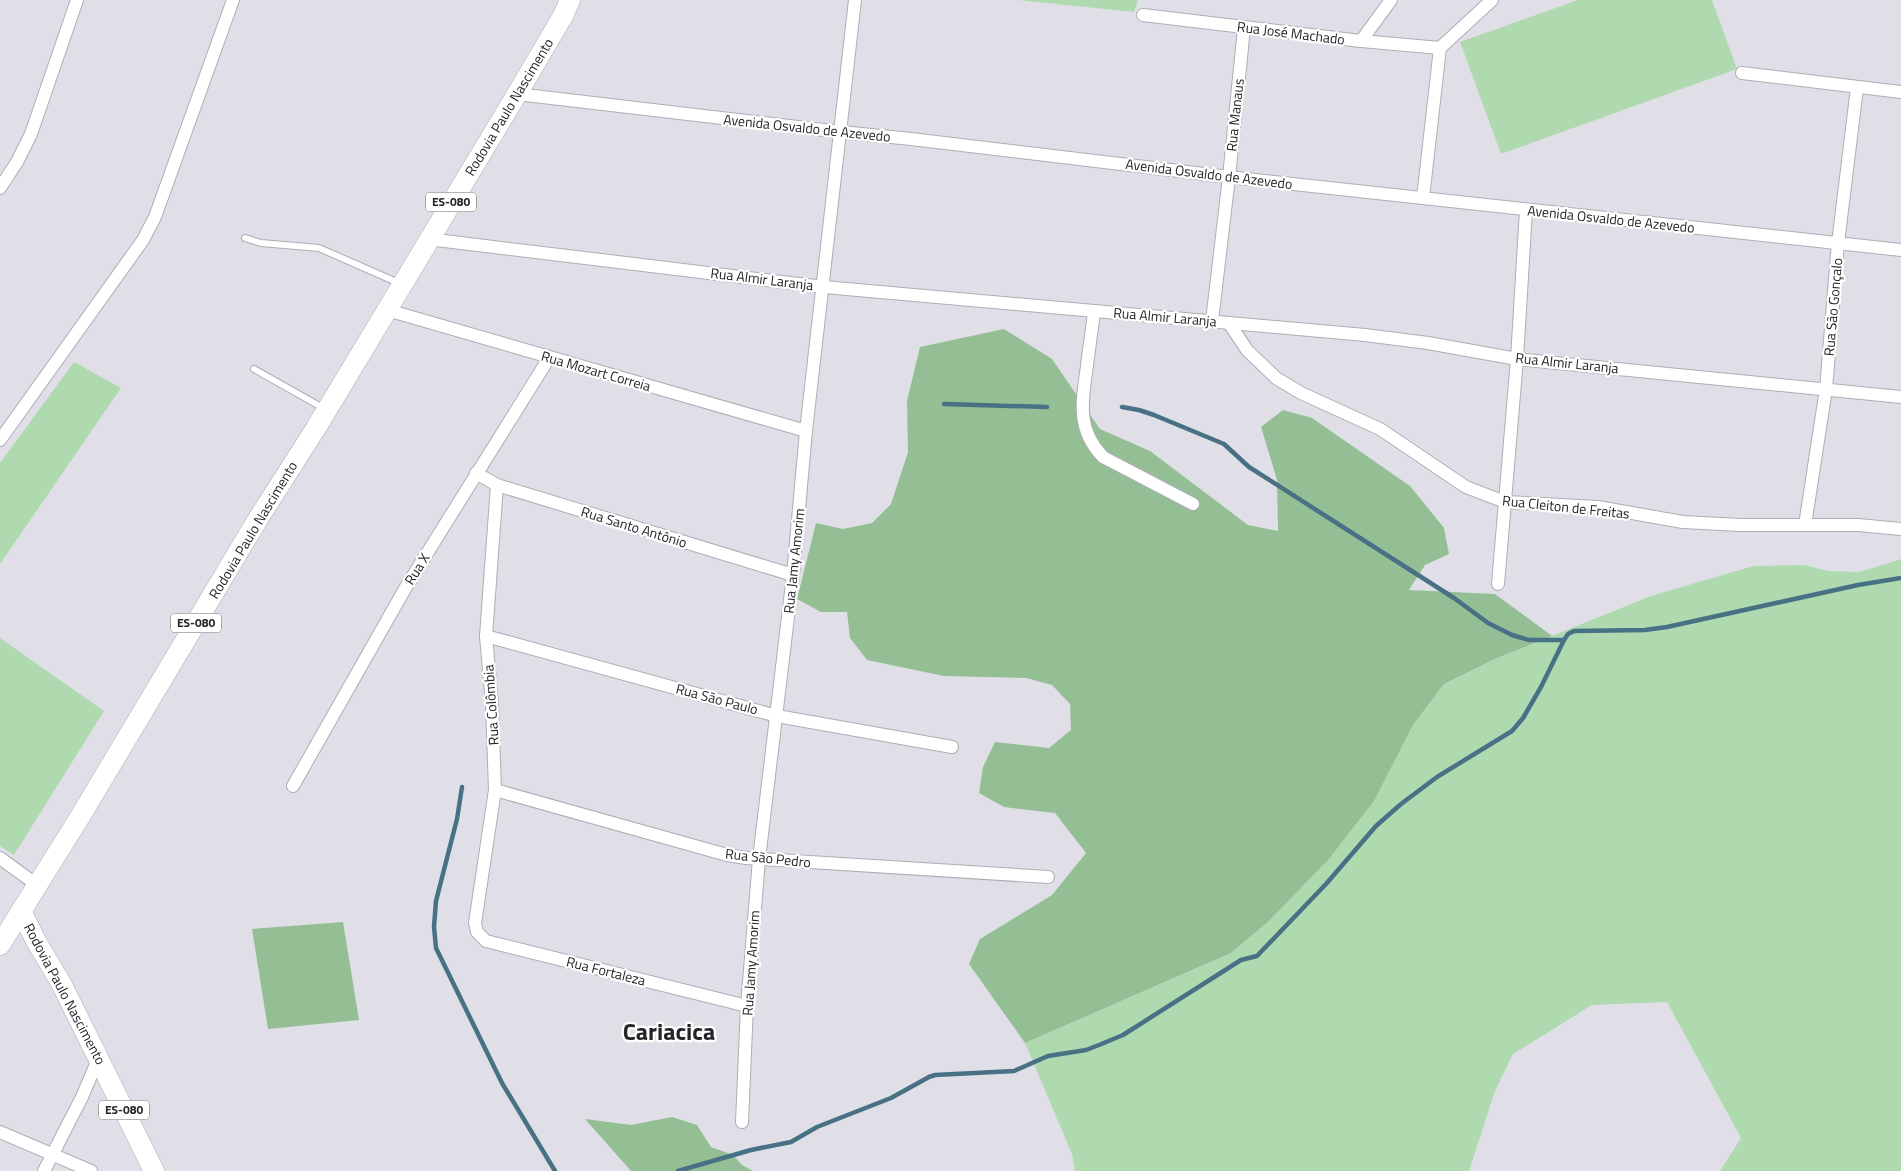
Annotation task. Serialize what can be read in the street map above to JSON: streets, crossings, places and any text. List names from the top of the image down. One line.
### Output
{"streets":{"main road":["Rodovia Paulo Nascimento","ES-080"],"street":["Rua José Machado","Rua Manaus","Avenida Osvaldo de Azevedo","Rua Almir Laranja","Rua São Gonçalo","Rua Mozart Correia","Rua Cleiton de Freitas","Rua Santo Antônio","Rua Jamy Amorim","Rua X","Rua São Paulo","Rua Colômbia","Rua São Pedro","Rua Fortaleza"]},"crossings":[["Rua José Machado","Rua Manaus"],["Rodovia Paulo Nascimento","Avenida Osvaldo de Azevedo"],["Rodovia Paulo Nascimento","Rua Almir Laranja"],["Rodovia Paulo Nascimento","Rua Mozart Correia"],["Rua Manaus","Avenida Osvaldo de Azevedo"],["Rua Manaus","Rua Almir Laranja"],["Avenida Osvaldo de Azevedo","Rua São Gonçalo"],["Avenida Osvaldo de Azevedo","Rua Jamy Amorim"],["Rua Almir Laranja","Rua São Gonçalo"],["Rua Almir Laranja","Rua Cleiton de Freitas"],["Rua Almir Laranja","Rua Jamy Amorim"],["Rua São Gonçalo","Rua Cleiton de Freitas"],["Rua Mozart Correia","Rua Jamy Amorim"],["Rua Mozart Correia","Rua X"],["Rua Santo Antônio","Rua Jamy Amorim"],["Rua Santo Antônio","Rua X"],["Rua Santo Antônio","Rua Colômbia"],["Rua Jamy Amorim","Rua São Paulo"],["Rua Jamy Amorim","Rua São Pedro"],["Rua Jamy Amorim","Rua Fortaleza"],["Rua São Paulo","Rua Colômbia"],["Rua Colômbia","Rua São Pedro"],["Rua Colômbia","Rua Fortaleza"]],"districts":["Cariacica"]}
